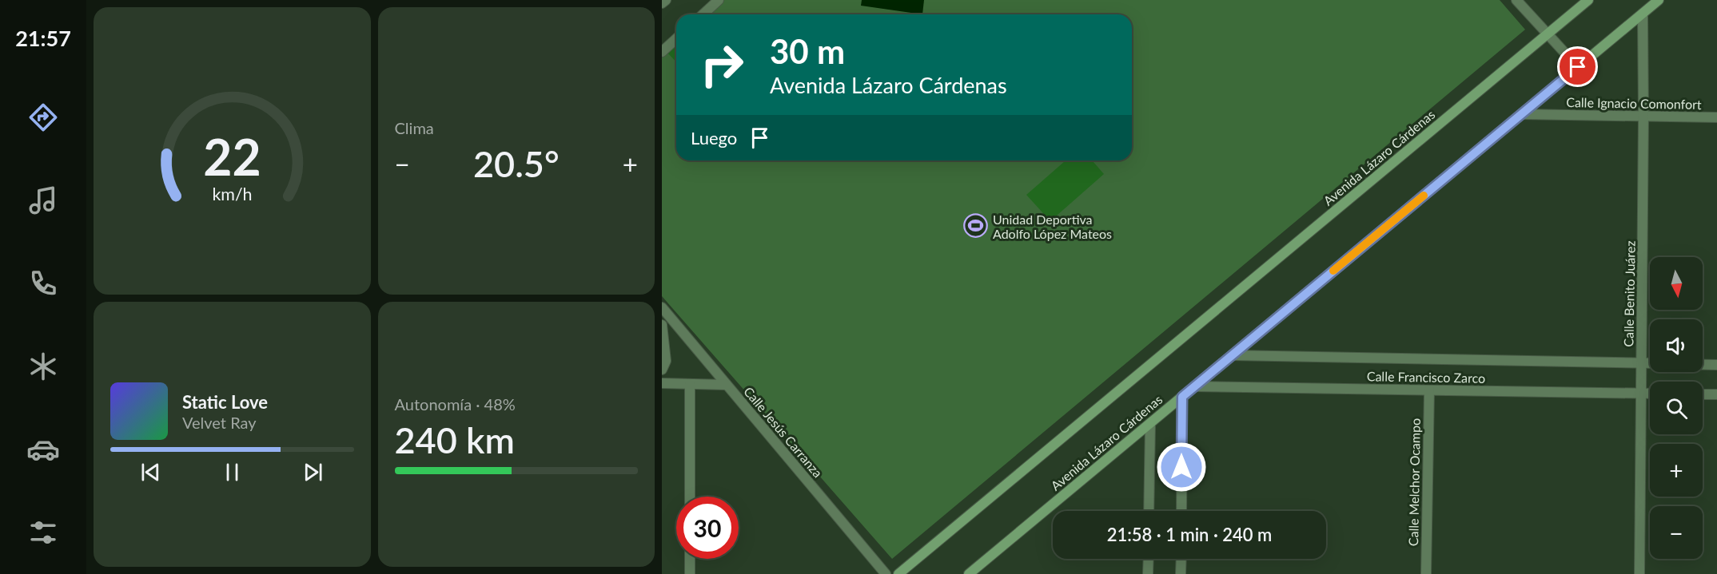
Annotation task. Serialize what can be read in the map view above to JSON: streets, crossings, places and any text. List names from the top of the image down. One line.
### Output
{"streets":{"street":["Calle Ignacio Comonfort","Avenida Lázaro Cárdenas","Calle Benito Juárez","Calle Francisco Zarco","Calle Jesús Carranza","Calle Melchor Ocampo"]},"crossings":[["Calle Ignacio Comonfort","Avenida Lázaro Cárdenas"],["Calle Ignacio Comonfort","Calle Benito Juárez"],["Avenida Lázaro Cárdenas","Calle Benito Juárez"],["Avenida Lázaro Cárdenas","Calle Francisco Zarco"],["Calle Benito Juárez","Calle Francisco Zarco"],["Calle Francisco Zarco","Calle Melchor Ocampo"]],"places":{"sports":["Unidad Deportiva Adolfo López Mateos"]},"north":"bottom","page":{"tabs":"21:57","tile":["Clima",["Autonomía · 48%","240 km"]],"turn":["30 m","Avenida Lázaro Cárdenas"],"then":"Luego","heat":["−","20.5°","+"],"map_buttons":["+","−"],"song":["Static Love","Velvet Ray"],"limit":"30","trip":"21:58 · 1 min · 240 m","gauge":["22","km/h"]}}
